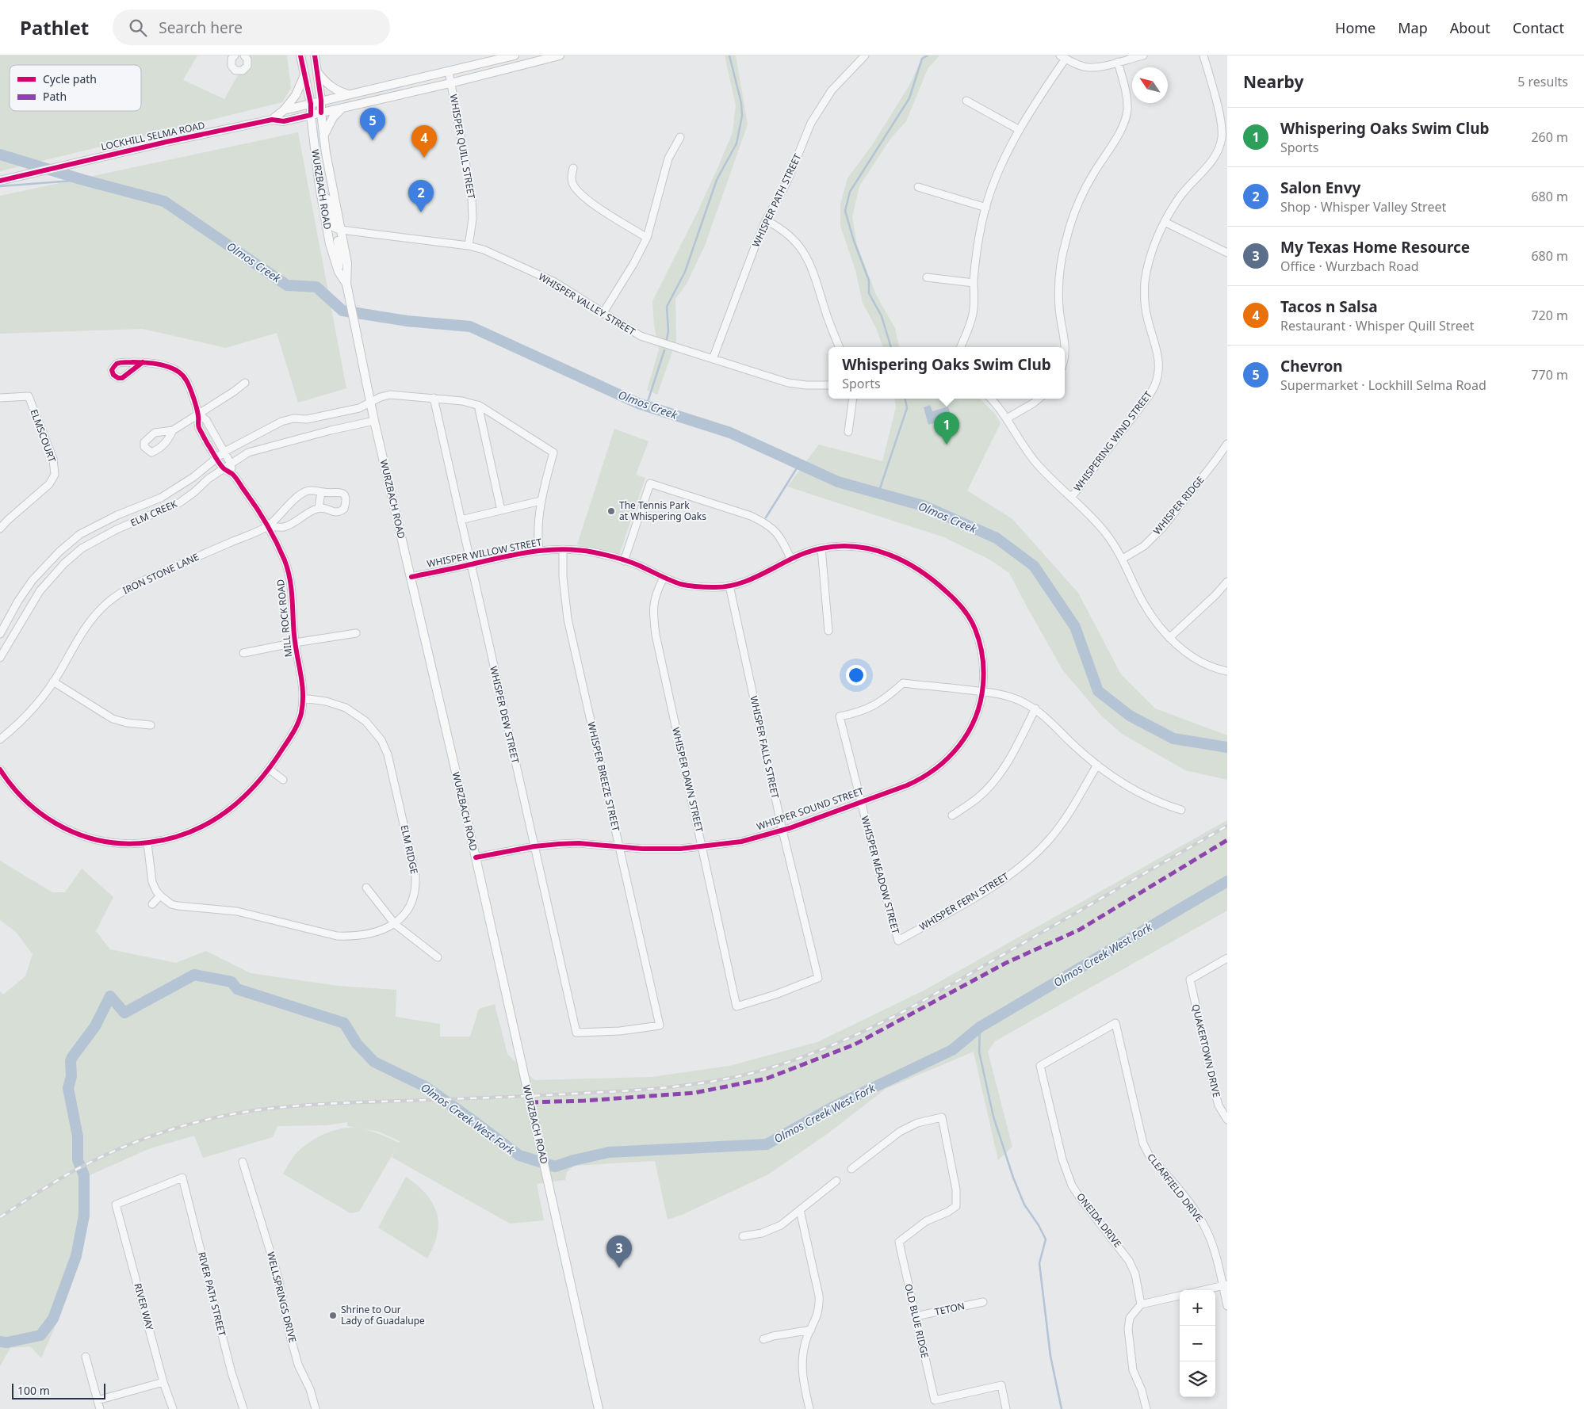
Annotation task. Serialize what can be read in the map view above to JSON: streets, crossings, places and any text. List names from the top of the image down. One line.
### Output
{"streets":{"main road":["LOCKHILL SELMA ROAD","WURZBACH ROAD"],"street":["WHISPER QUILL STREET","WHISPER PATH STREET","WHISPER VALLEY STREET","ELMSCOURT","WHISPERING WIND STREET","WHISPER RIDGE","ELM CREEK","WHISPER WILLOW STREET","IRON STONE LANE","MILL ROCK ROAD","WHISPER DEW STREET","WHISPER FALLS STREET","WHISPER BREEZE STREET","WHISPER DAWN STREET","WHISPER SOUND STREET","ELM RIDGE","WHISPER MEADOW STREET","WHISPER FERN STREET","QUAKERTOWN DRIVE","CLEARFIELD DRIVE","ONEIDA DRIVE","RIVER PATH STREET","WELLSPRINGS DRIVE","RIVER WAY","TETON","OLD BLUE RIDGE"]},"crossings":[["LOCKHILL SELMA ROAD","WHISPER QUILL STREET"],["LOCKHILL SELMA ROAD","WURZBACH ROAD"],["WHISPER QUILL STREET","WHISPER VALLEY STREET"],["WURZBACH ROAD","WHISPER VALLEY STREET"],["WURZBACH ROAD","ELM CREEK"],["WURZBACH ROAD","WHISPER WILLOW STREET"],["WURZBACH ROAD","WHISPER SOUND STREET"],["WHISPER PATH STREET","WHISPER VALLEY STREET"],["ELM CREEK","MILL ROCK ROAD"],["ELM CREEK","WHISPER DEW STREET"],["WHISPER WILLOW STREET","WHISPER DEW STREET"],["WHISPER WILLOW STREET","WHISPER FALLS STREET"],["WHISPER WILLOW STREET","WHISPER BREEZE STREET"],["WHISPER WILLOW STREET","WHISPER DAWN STREET"],["WHISPER WILLOW STREET","WHISPER SOUND STREET"],["WHISPER WILLOW STREET","WHISPER MEADOW STREET"],["IRON STONE LANE","MILL ROCK ROAD"],["MILL ROCK ROAD","ELM RIDGE"],["WHISPER DEW STREET","WHISPER BREEZE STREET"],["WHISPER DEW STREET","WHISPER SOUND STREET"],["WHISPER FALLS STREET","WHISPER DAWN STREET"],["WHISPER FALLS STREET","WHISPER SOUND STREET"],["WHISPER BREEZE STREET","WHISPER SOUND STREET"],["WHISPER DAWN STREET","WHISPER SOUND STREET"],["WHISPER SOUND STREET","WHISPER MEADOW STREET"],["WHISPER MEADOW STREET","WHISPER FERN STREET"],["CLEARFIELD DRIVE","ONEIDA DRIVE"],["RIVER PATH STREET","RIVER WAY"],["TETON","OLD BLUE RIDGE"]],"water":["Olmos Creek","Olmos Creek West Fork"],"places":["The Tennis Park at Whispering Oaks","Shrine to Our Lady of Guadalupe"],"legend":["Cycle path","Path"],"scale_bar":"100 m","north":"top left","page":{"header":"Pathlet","search":"Search here","nav":["Home","Map","About","Contact"],"heading":["Nearby","5 results"],"list":[{"mark":"1","name":"Whispering Oaks Swim Club","note":"Sports","value":"260 m"},{"mark":"2","name":"Salon Envy","note":"Shop · Whisper Valley Street","value":"680 m"},{"mark":"3","name":"My Texas Home Resource","note":"Office · Wurzbach Road","value":"680 m"},{"mark":"4","name":"Tacos n Salsa","note":"Restaurant · Whisper Quill Street","value":"720 m"},{"mark":"5","name":"Chevron","note":"Supermarket · Lockhill Selma Road","value":"770 m"}],"pins":["5","4","2","1","3"],"popup":["Whispering Oaks Swim Club","Sports"],"map_buttons":["+","−"],"scale":"100 m"}}
